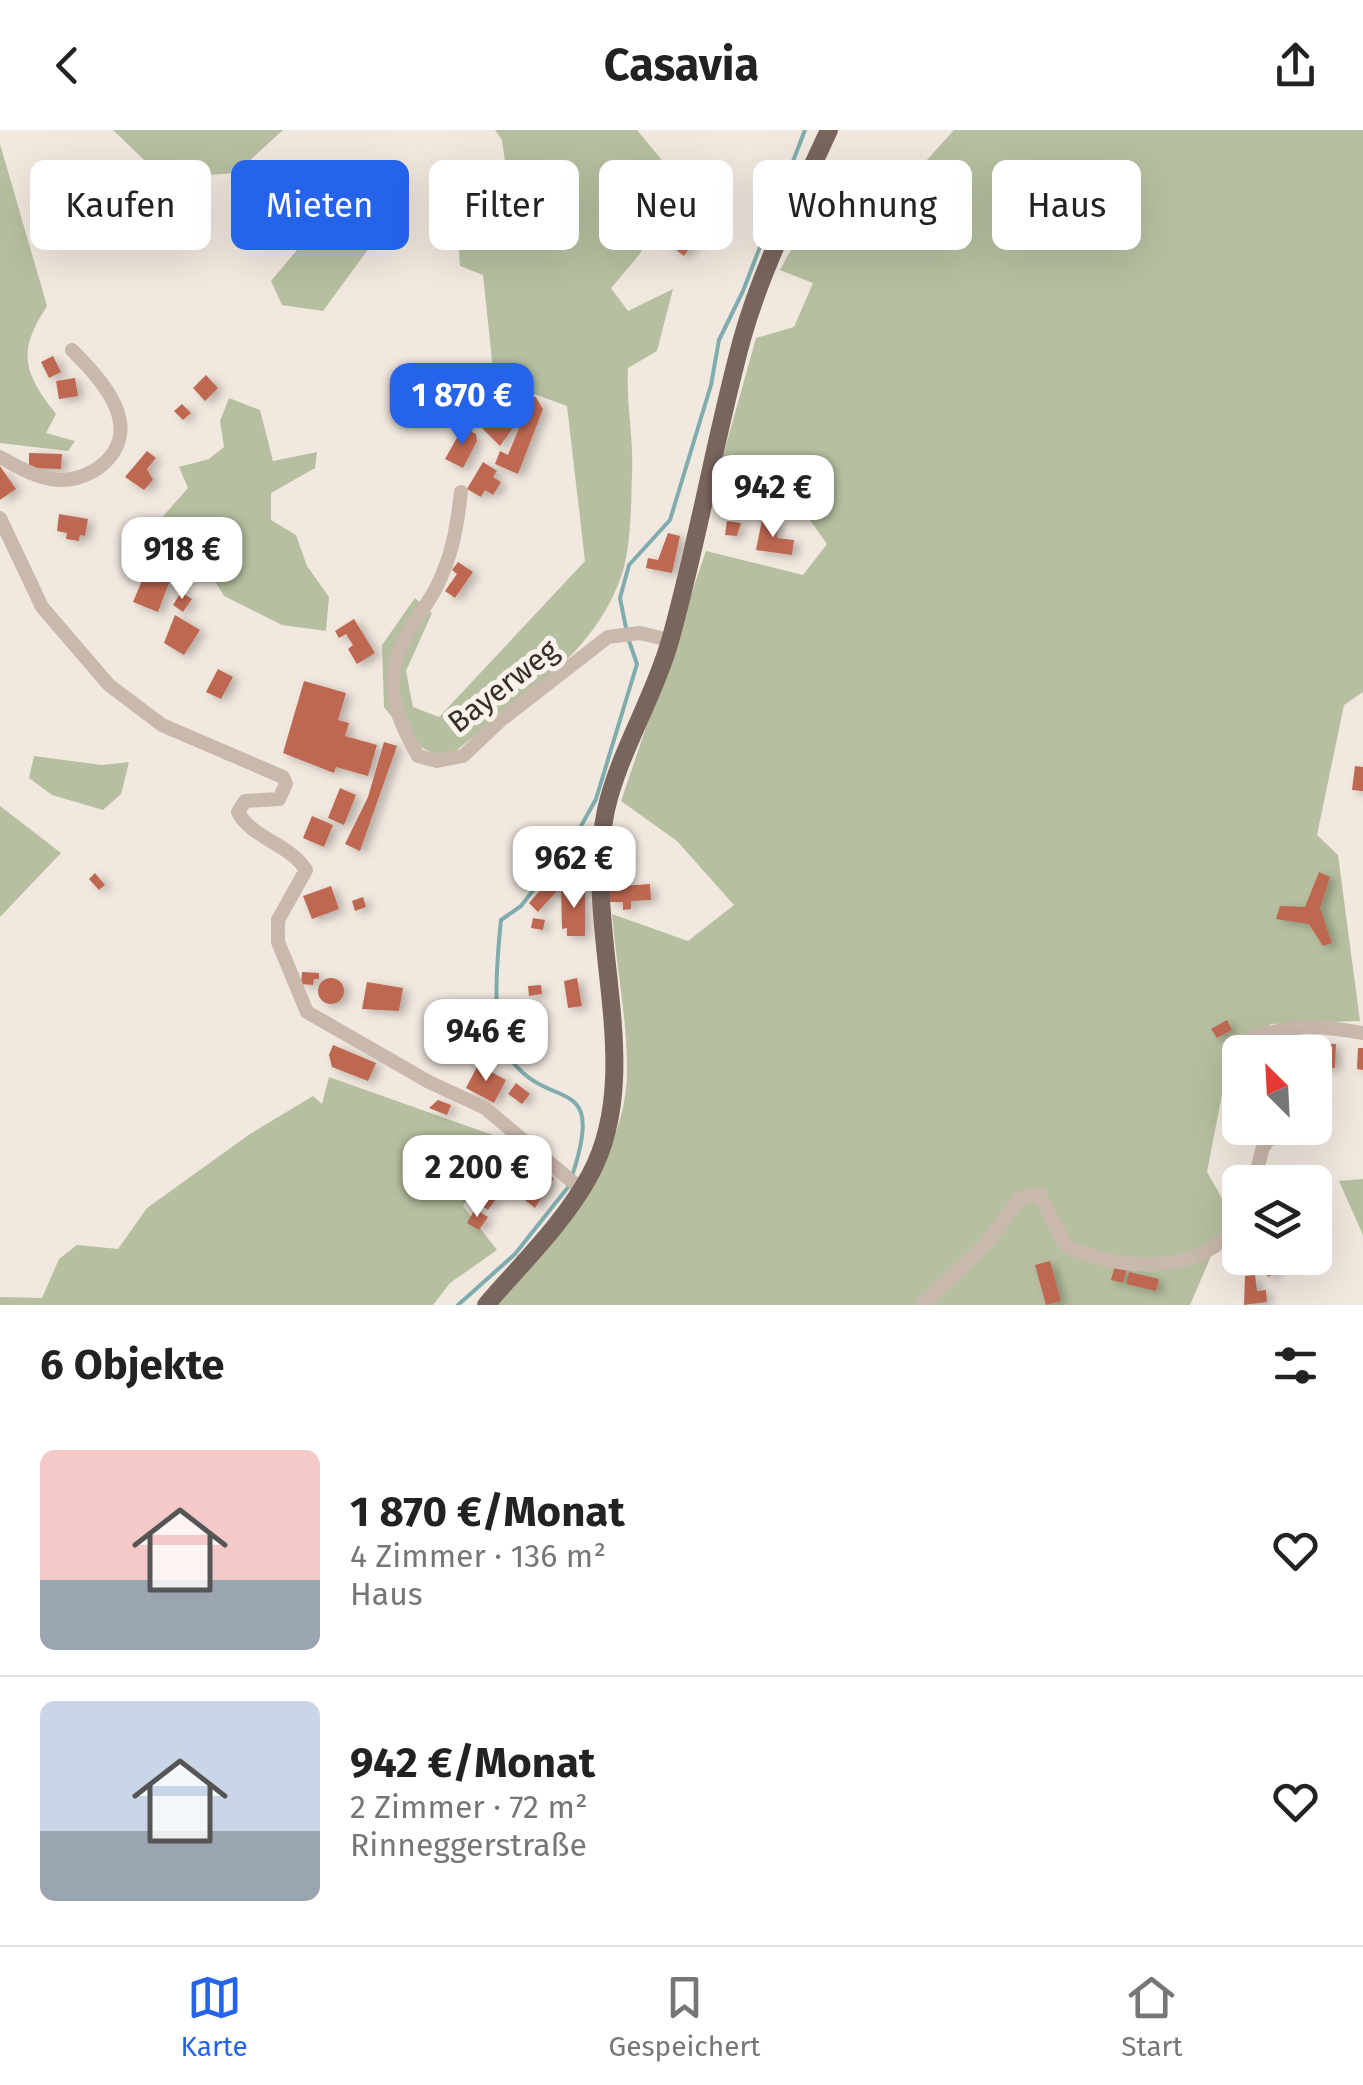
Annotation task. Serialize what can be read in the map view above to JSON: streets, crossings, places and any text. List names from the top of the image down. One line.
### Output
{"streets":{"street":["Bayerweg"]},"north":"top left","page":{"header":"Casavia","chip":["Kaufen","Mieten","Filter","Neu","Wohnung","Haus"],"price":["1 870 €","942 €","918 €","962 €","946 €","2 200 €"],"heading":"6 Objekte","list":[{"name":"1 870 €/Monat","note":"4 Zimmer · 136 m² · Haus"},{"name":"942 €/Monat","note":"2 Zimmer · 72 m² · Rinneggerstraße"}],"tabs":["Karte","Gespeichert","Start"]}}
